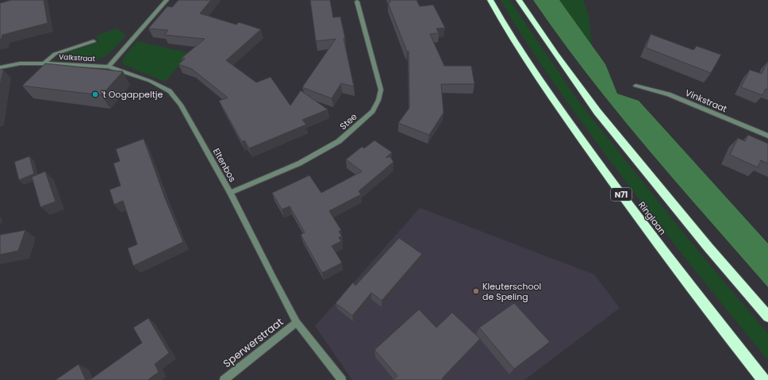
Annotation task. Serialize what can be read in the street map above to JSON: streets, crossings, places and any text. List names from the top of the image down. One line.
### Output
{"streets":{"highway":["N71","Ringlaan"],"street":["Valkstraat","Vinkstraat","Stee","Eltenbos","Sperwerstraat"]},"crossings":[["Valkstraat","Eltenbos"],["Stee","Eltenbos"],["Eltenbos","Sperwerstraat"]],"places":["'t Oogappeltje","Kleuterschool de Speling"]}
